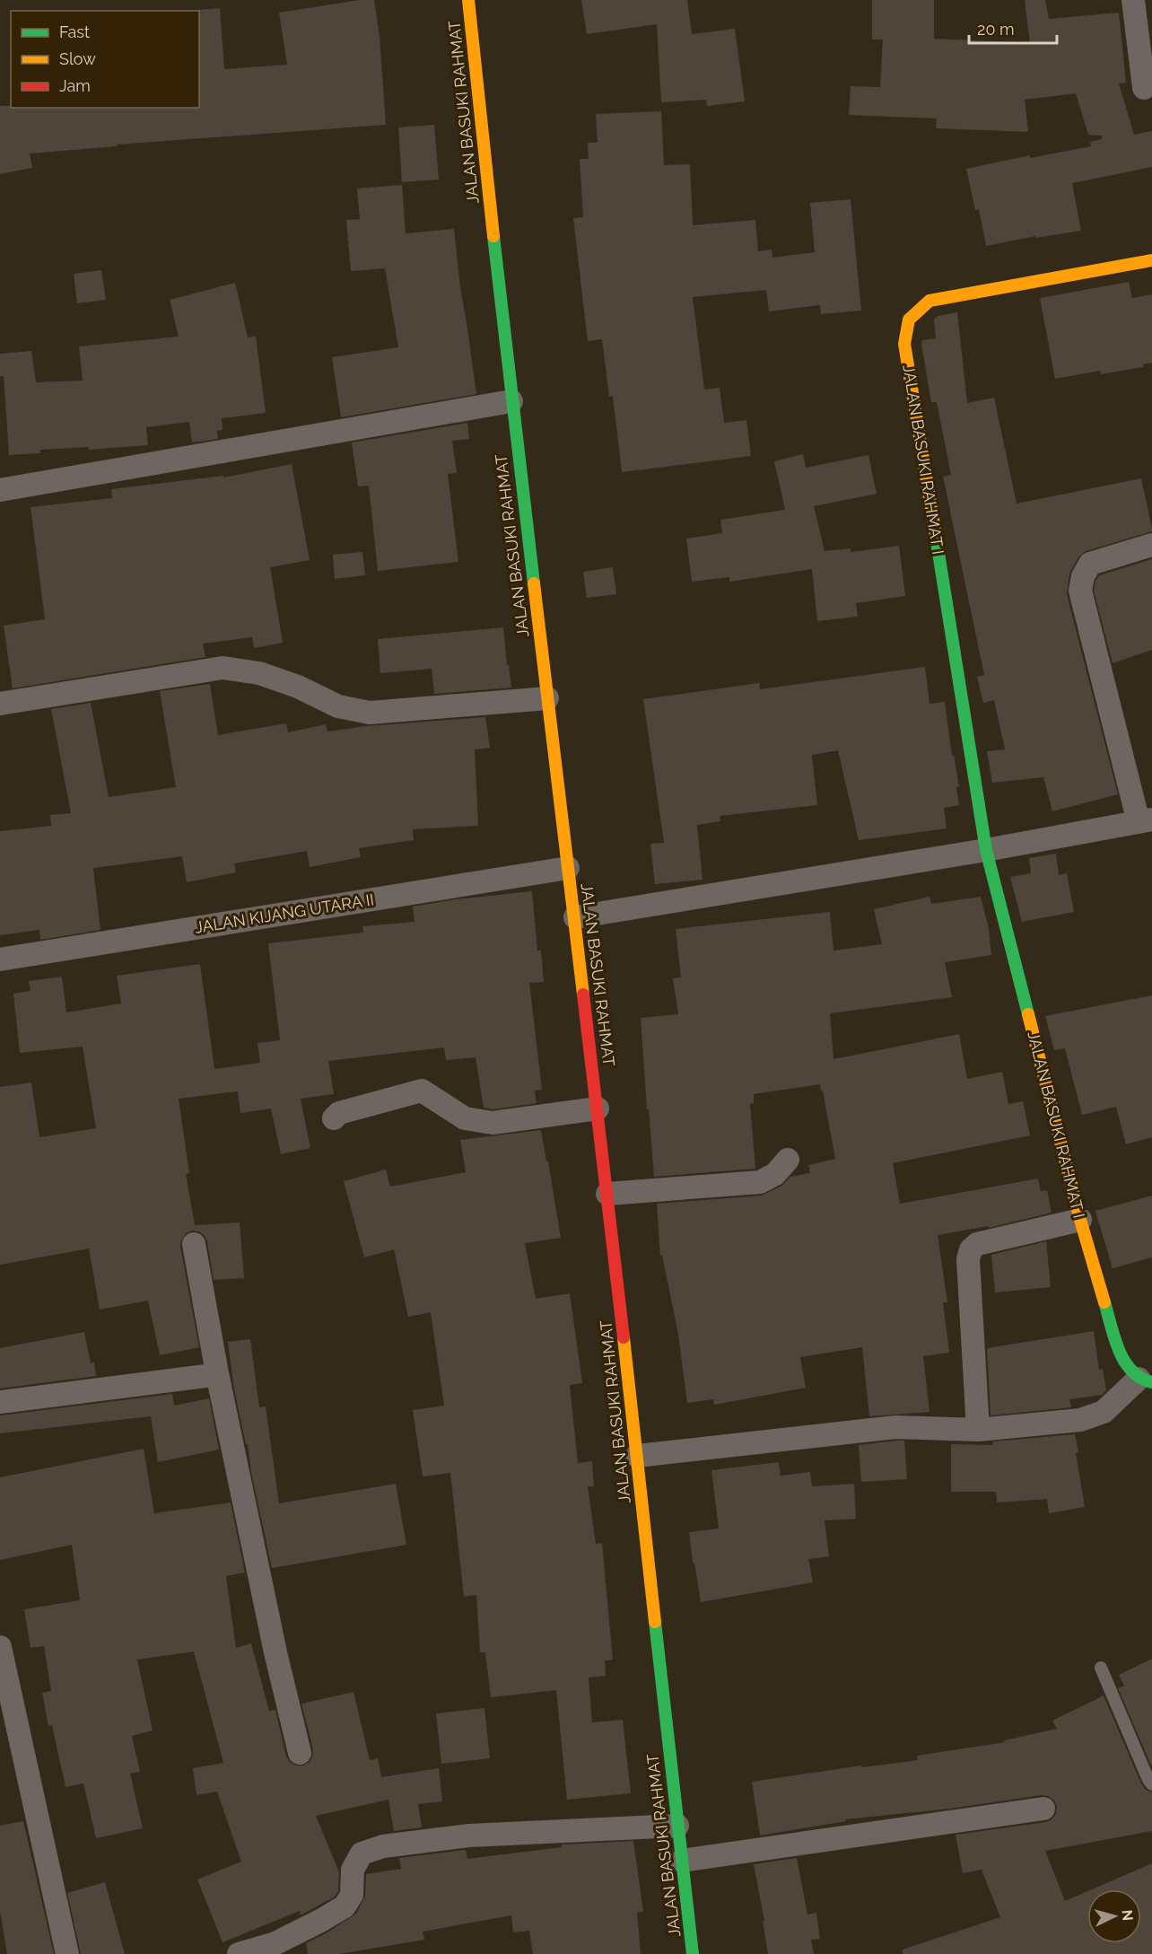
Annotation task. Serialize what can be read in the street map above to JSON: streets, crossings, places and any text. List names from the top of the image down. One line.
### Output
{"streets":{"main road":["JALAN BASUKI RAHMAT","JALAN BASUKI RAHMAT I"],"street":["JALAN KIJANG UTARA II"]},"crossings":[["JALAN BASUKI RAHMAT","JALAN KIJANG UTARA II"]],"legend":["Fast","Slow","Jam"],"scale_bar":"20 m","north":"right"}
